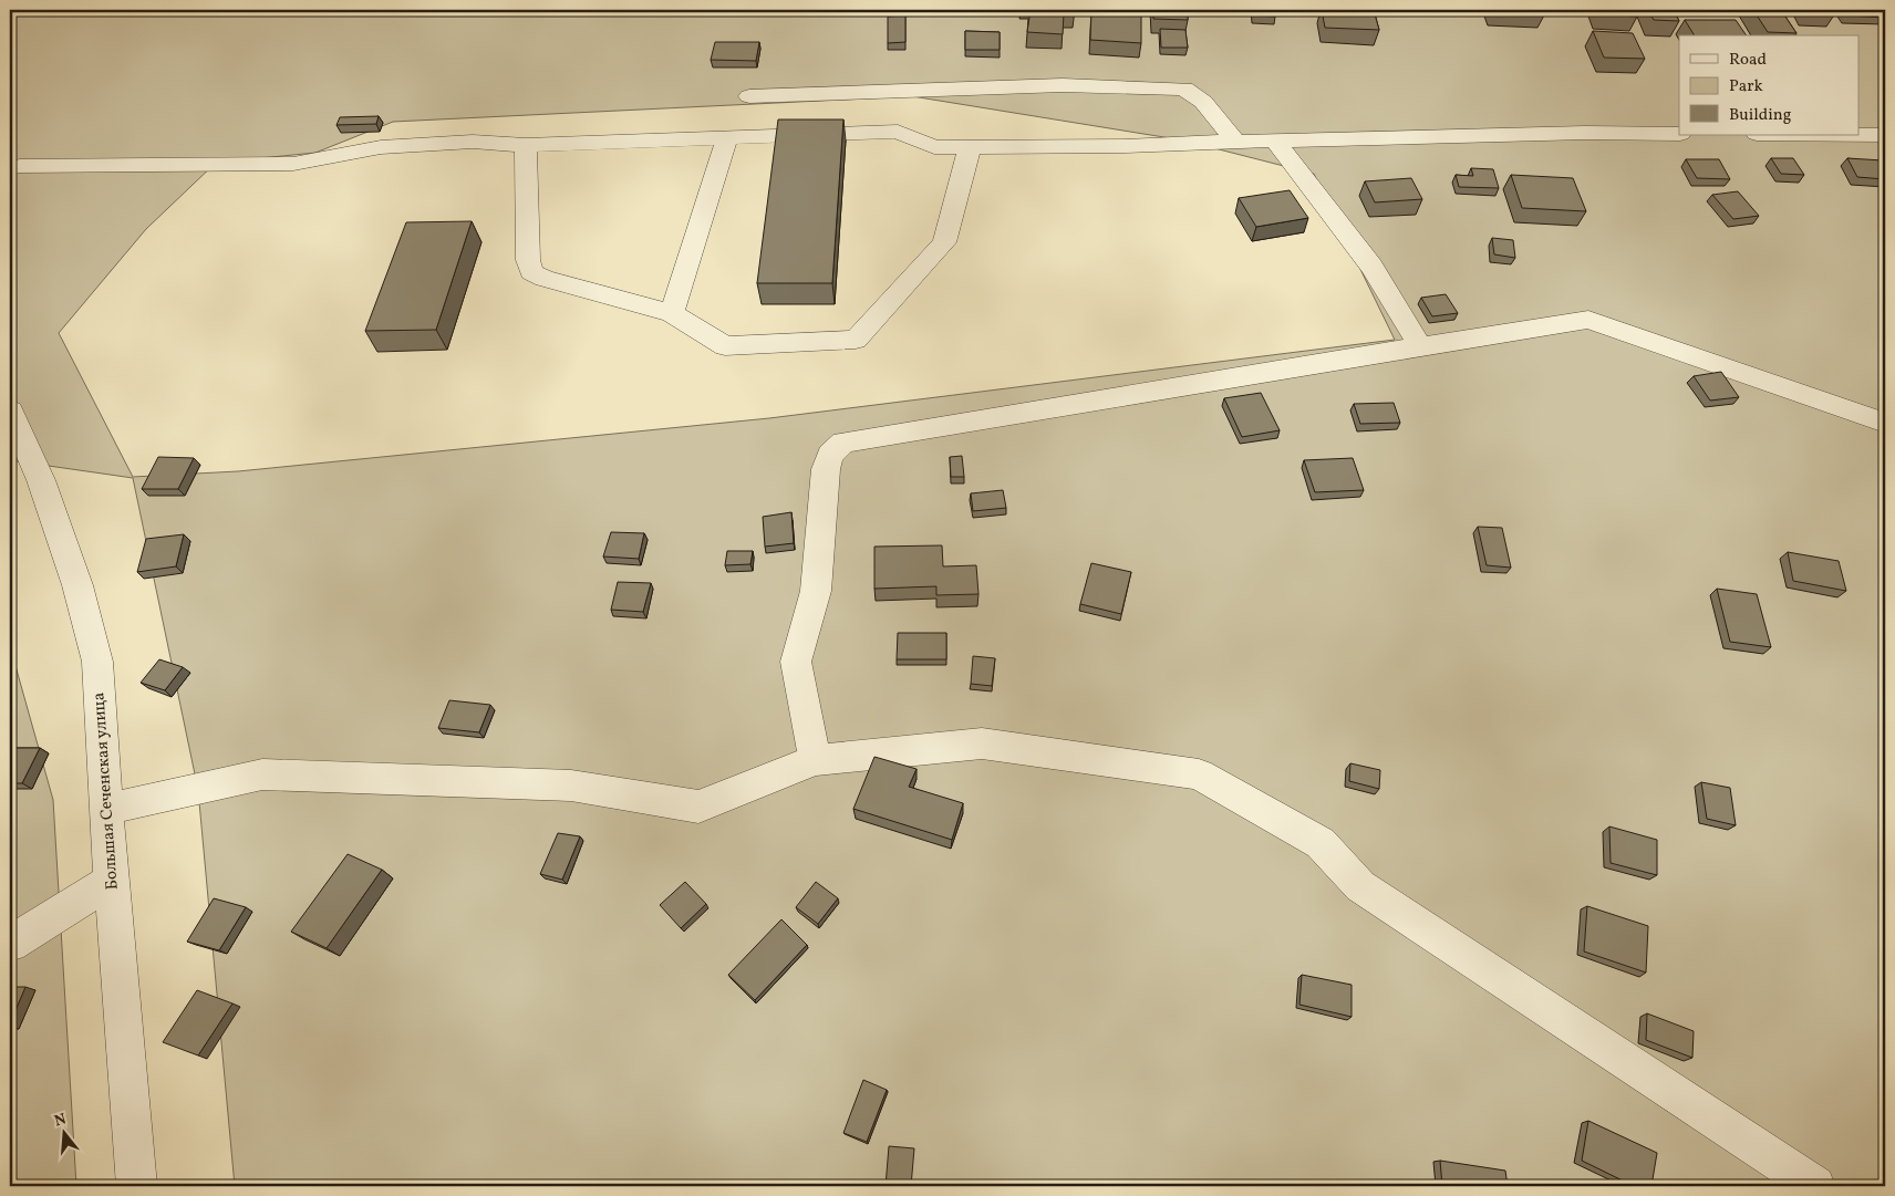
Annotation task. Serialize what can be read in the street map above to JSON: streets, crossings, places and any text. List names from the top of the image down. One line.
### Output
{"streets":{"street":["Большая Сеченская улица"]},"legend":["Road","Park","Building"],"north":"top"}
